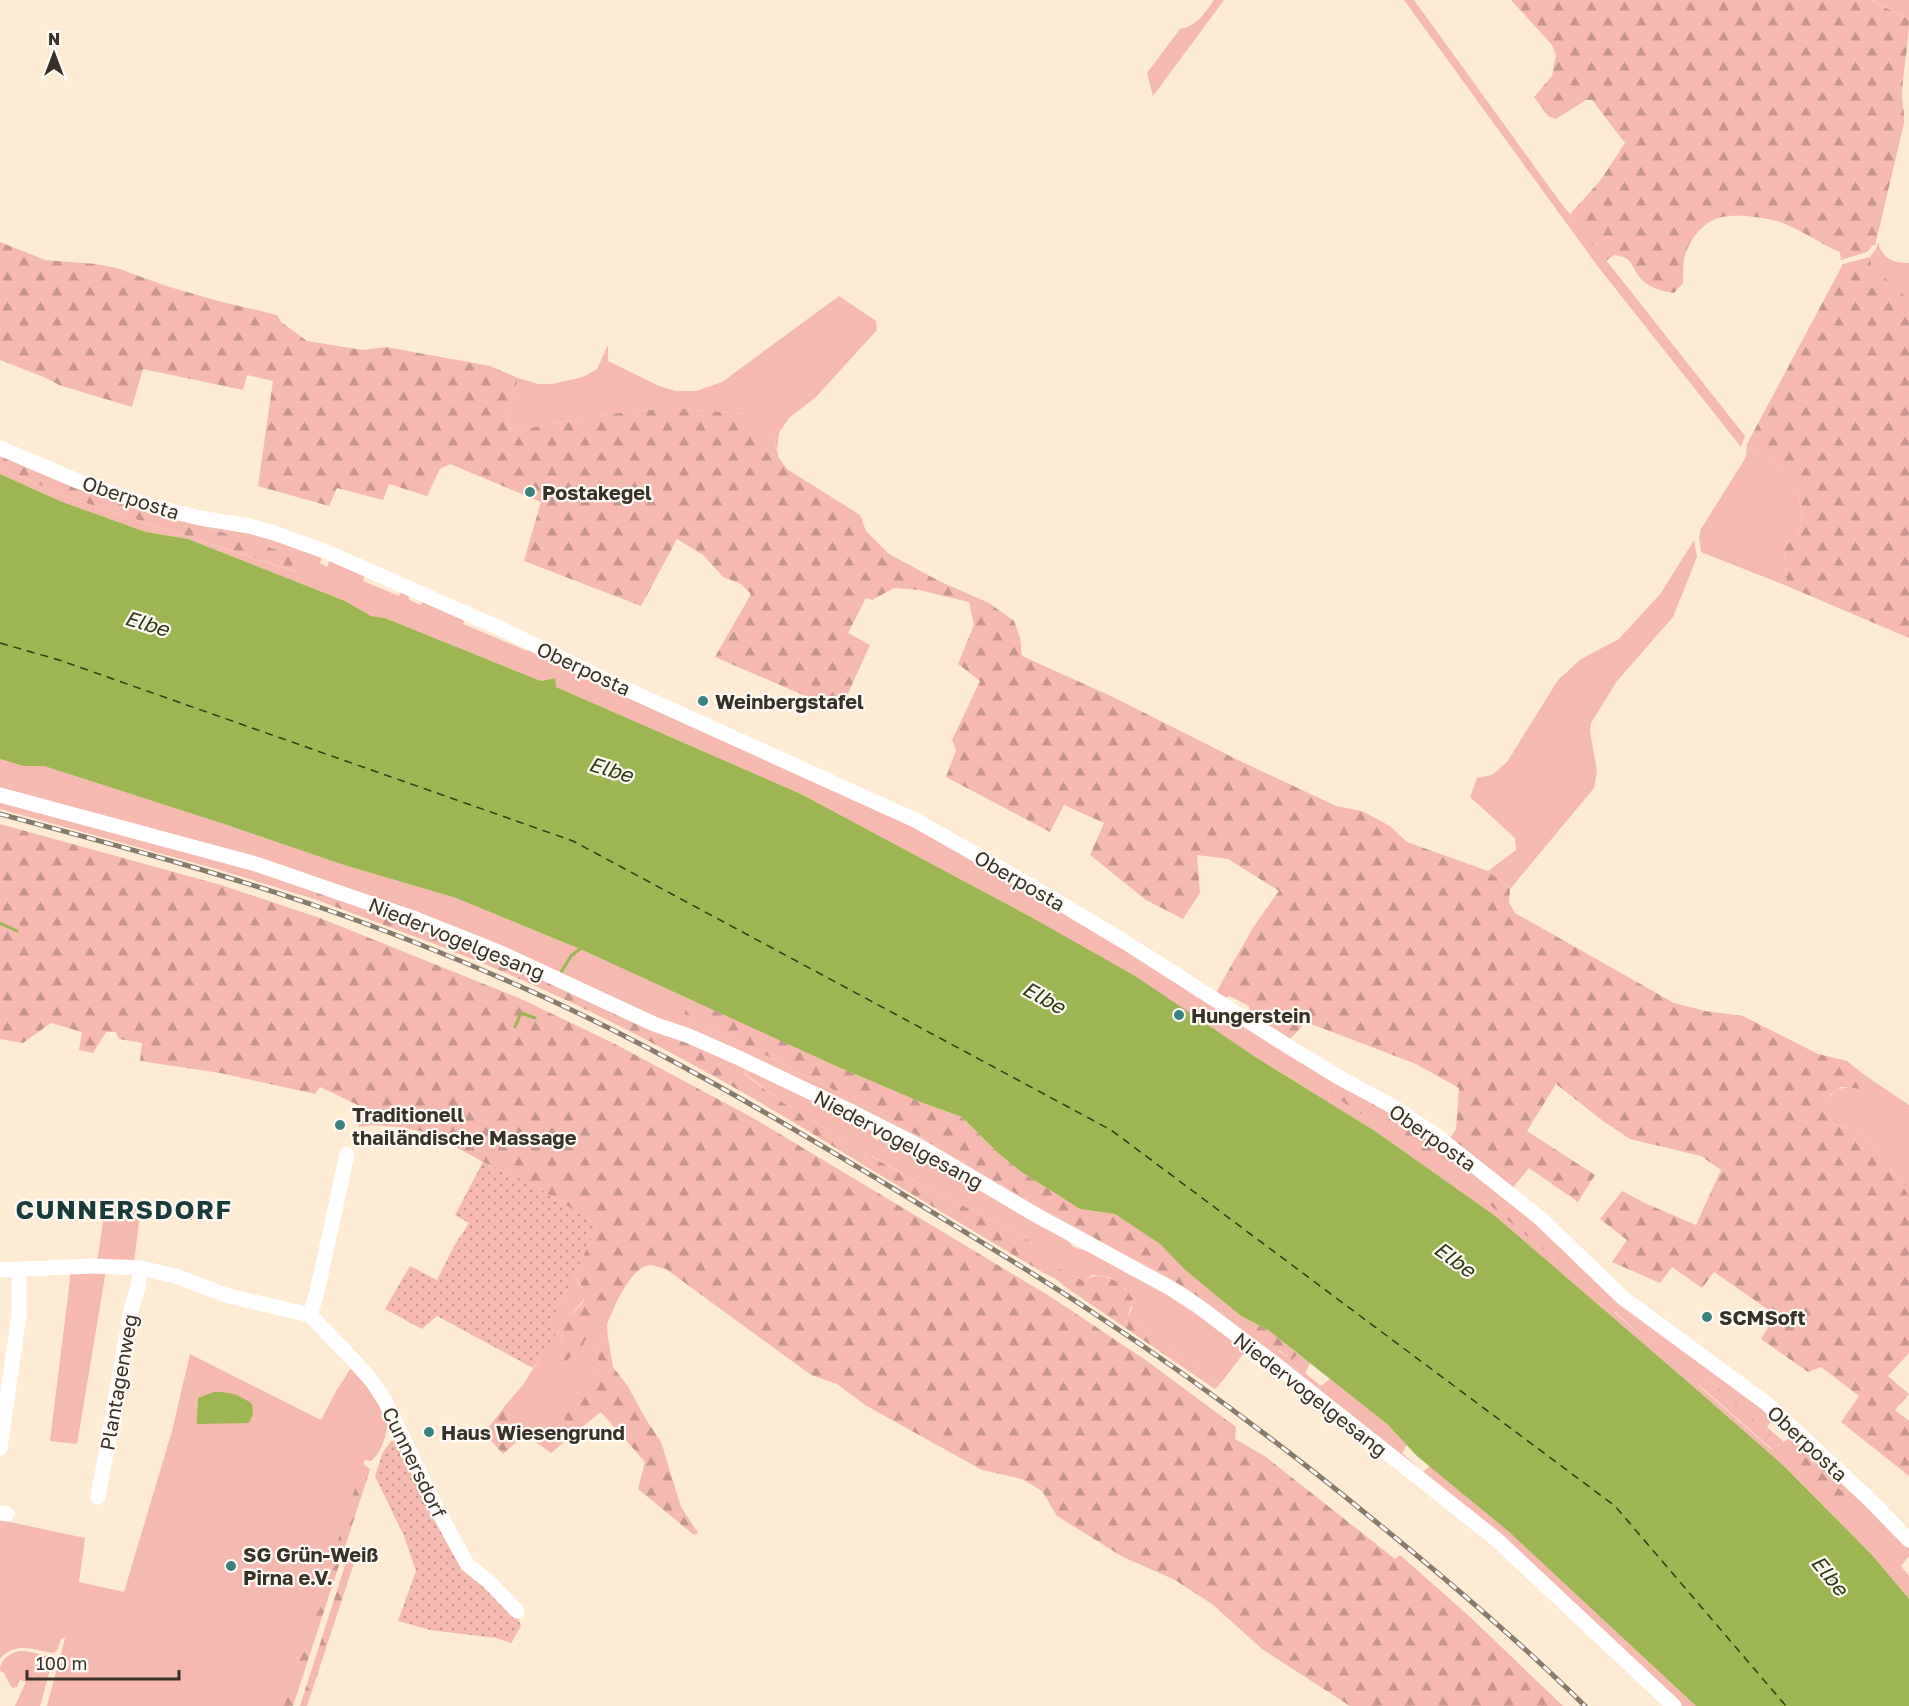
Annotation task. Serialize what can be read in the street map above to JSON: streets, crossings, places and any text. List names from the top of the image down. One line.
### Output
{"streets":{"street":["Oberposta","Niedervogelgesang","Plantagenweg","Cunnersdorf"]},"districts":["CUNNERSDORF"],"water":["Elbe"],"places":["Postakegel","Weinbergstafel","Hungerstein","Traditionell thailändische Massage","SCMSoft","Haus Wiesengrund","SG Grün-Weiß Pirna e.V."],"scale_bar":"100 m","north":"top"}
